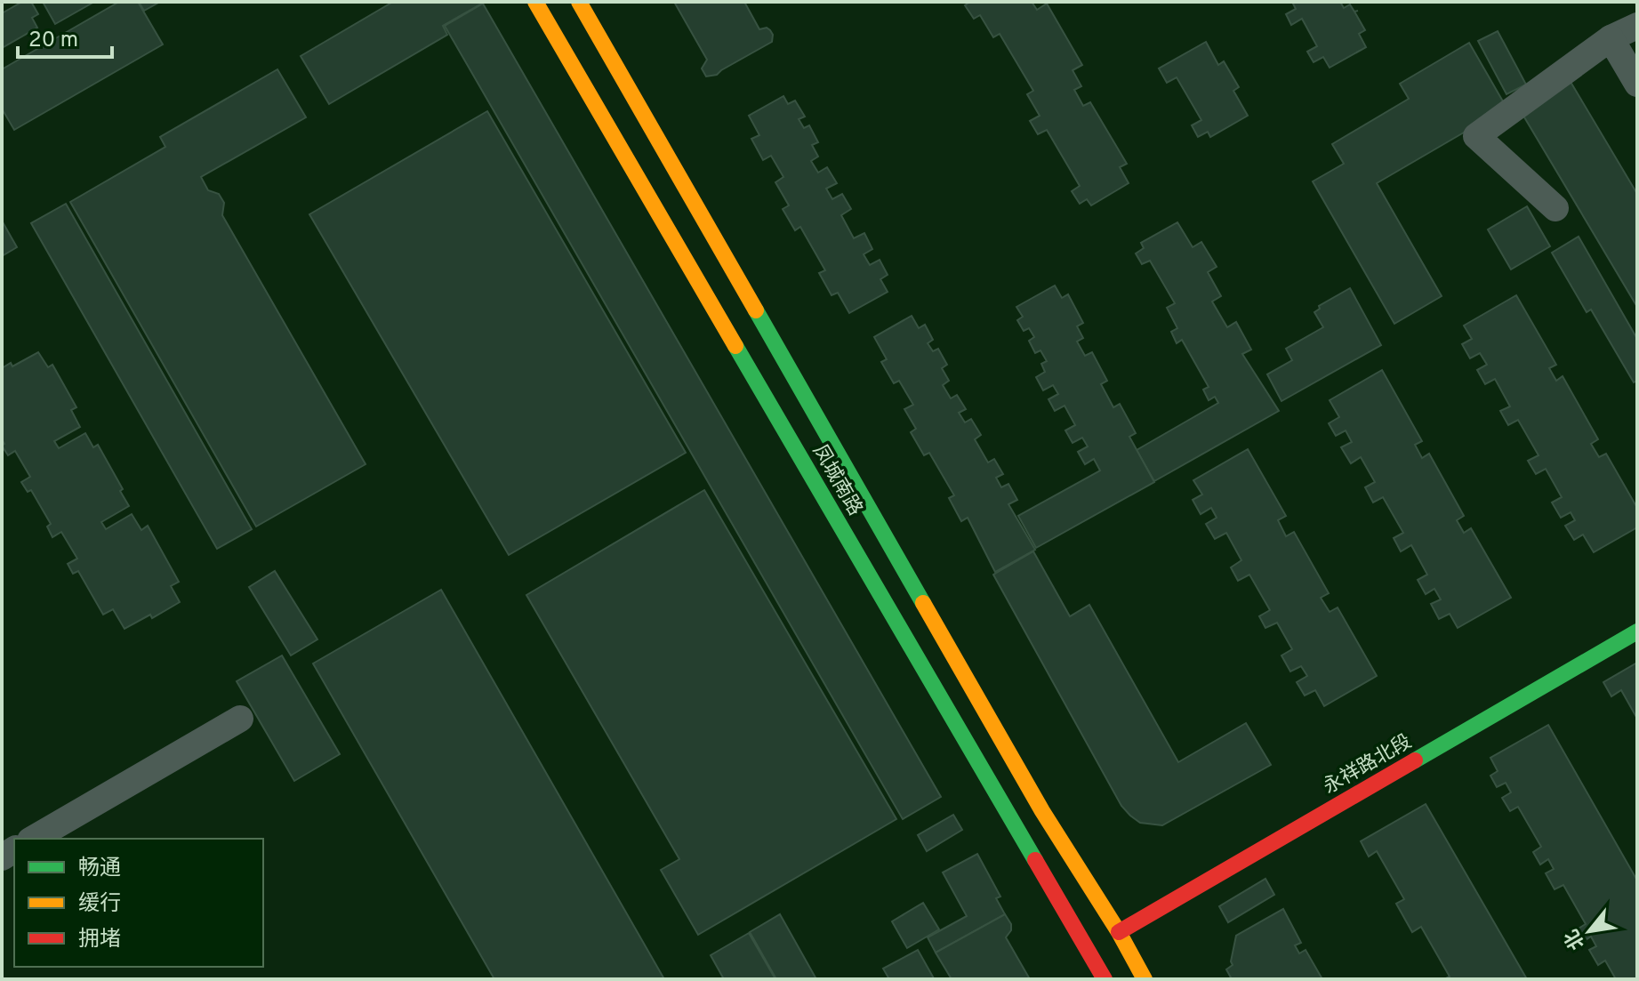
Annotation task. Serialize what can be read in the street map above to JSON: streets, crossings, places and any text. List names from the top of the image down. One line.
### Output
{"streets":{"street":["凤城南路","永祥路北段"]},"crossings":[["凤城南路","永祥路北段"]],"legend":["畅通","缓行","拥堵"],"scale_bar":"20 m","north":"bottom left"}
